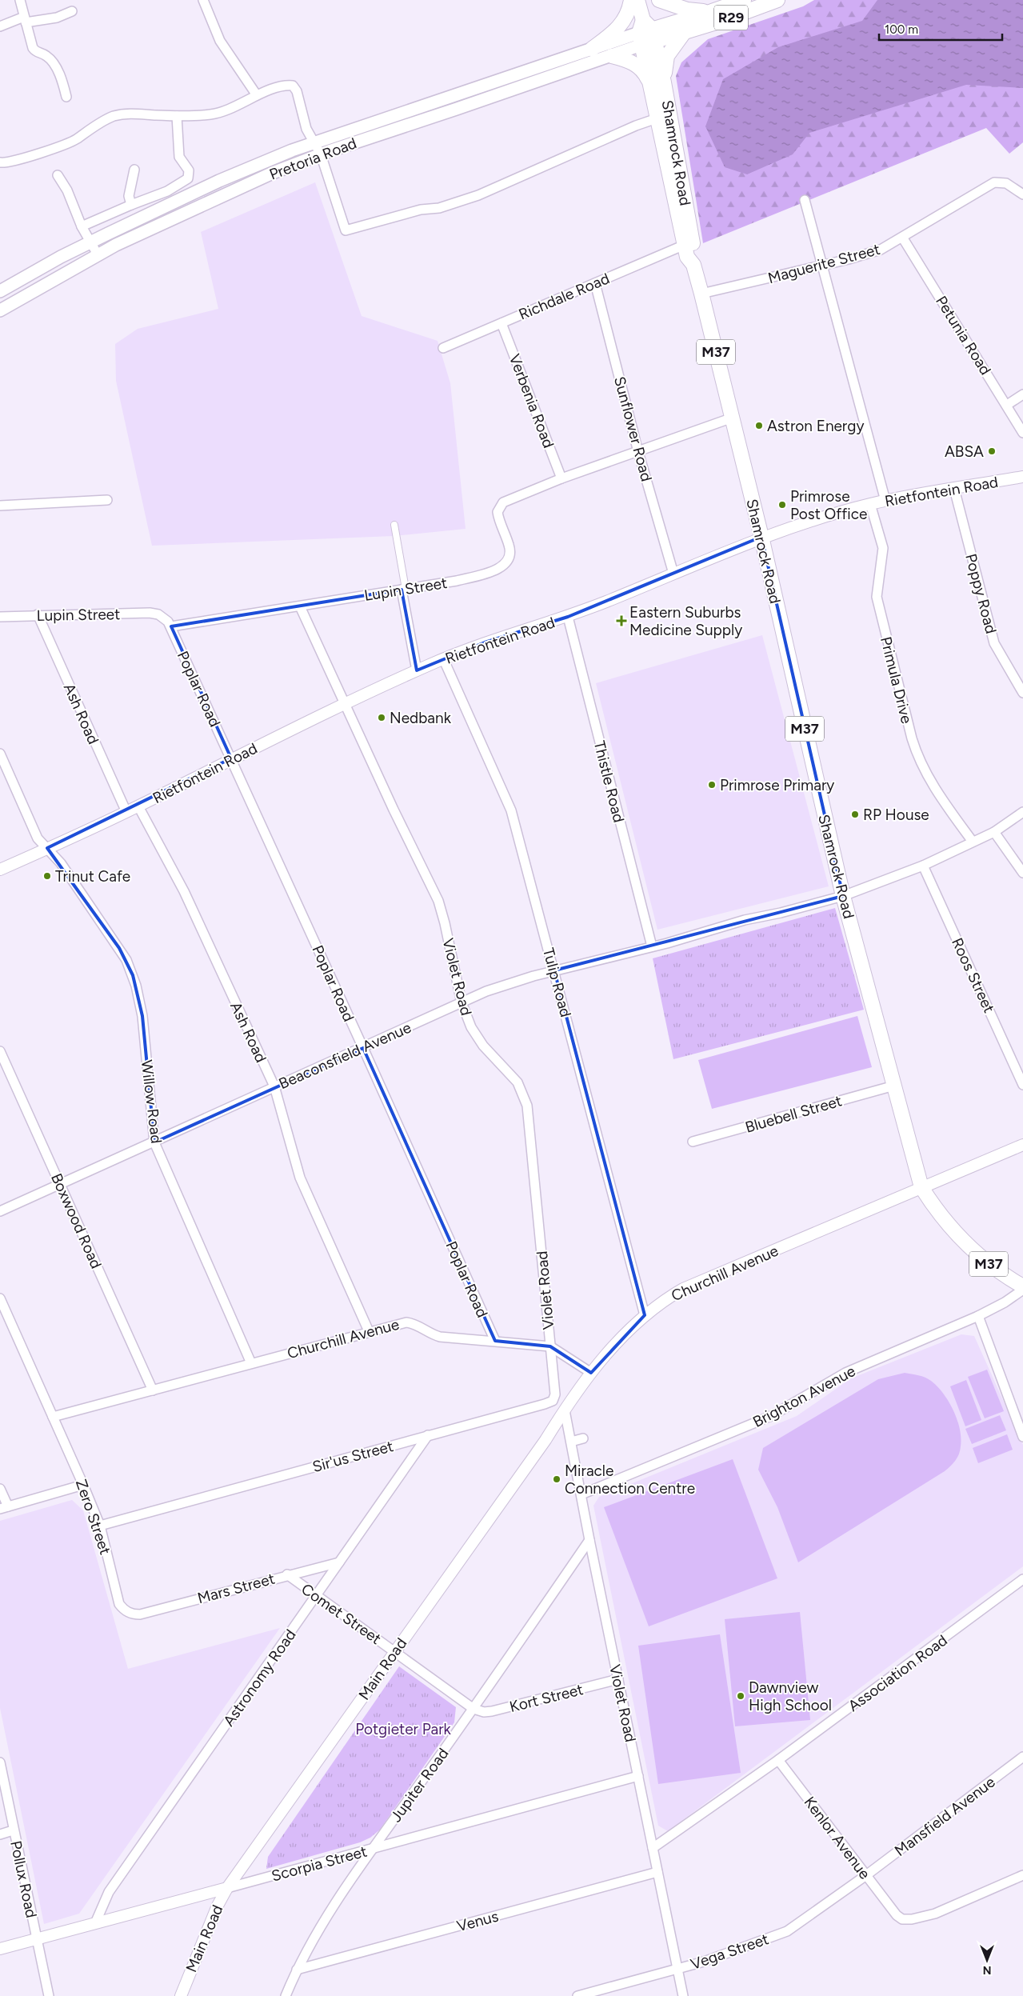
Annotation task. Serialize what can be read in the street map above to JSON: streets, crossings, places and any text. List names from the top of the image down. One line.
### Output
{"streets":{"main road":["R29","Shamrock Road","Pretoria Road","M37"],"street":["Maguerite Street","Richdale Road","Petunia Road","Verbenia Road","Sunflower Road","Rietfontein Road","Lupin Street","Poppy Road","Primula Drive","Poplar Road","Ash Road","Thistle Road","Roos Street","Violet Road","Tulip Road","Beaconsfield Avenue","Willow Road","Bluebell Street","Boxwood Road","Churchill Avenue","Brighton Avenue","Sir'us Street","Zero Street","Mars Street","Comet Street","Main Road","Association Road","Astronomy Road","Kort Street","Jupiter Road","Mansfield Avenue","Kenlor Avenue","Scorpia Street","Pollux Road","Venus","Vega Street"]},"crossings":[["R29","Shamrock Road"],["R29","Pretoria Road"],["Shamrock Road","Pretoria Road"],["Shamrock Road","Maguerite Street"],["Shamrock Road","Richdale Road"],["Shamrock Road","Rietfontein Road"],["Shamrock Road","Lupin Street"],["Shamrock Road","Beaconsfield Avenue"],["Shamrock Road","Bluebell Street"],["Shamrock Road","Churchill Avenue"],["Shamrock Road","Brighton Avenue"],["Maguerite Street","Petunia Road"],["Richdale Road","Verbenia Road"],["Richdale Road","Sunflower Road"],["Verbenia Road","Lupin Street"],["Sunflower Road","Rietfontein Road"],["Sunflower Road","Lupin Street"],["Rietfontein Road","Poppy Road"],["Rietfontein Road","Primula Drive"],["Rietfontein Road","Poplar Road"],["Rietfontein Road","Ash Road"],["Rietfontein Road","Thistle Road"],["Rietfontein Road","Violet Road"],["Rietfontein Road","Tulip Road"],["Rietfontein Road","Willow Road"],["Lupin Street","Poplar Road"],["Lupin Street","Ash Road"],["Lupin Street","Violet Road"],["Primula Drive","Beaconsfield Avenue"],["Poplar Road","Beaconsfield Avenue"],["Poplar Road","Churchill Avenue"],["Ash Road","Beaconsfield Avenue"],["Ash Road","Churchill Avenue"],["Thistle Road","Beaconsfield Avenue"],["Roos Street","Beaconsfield Avenue"],["Violet Road","Beaconsfield Avenue"],["Violet Road","Churchill Avenue"],["Violet Road","Brighton Avenue"],["Violet Road","Sir'us Street"],["Violet Road","Main Road"],["Violet Road","Association Road"],["Violet Road","Kort Street"],["Violet Road","Jupiter Road"],["Violet Road","Scorpia Street"],["Violet Road","Venus"],["Violet Road","Vega Street"],["Tulip Road","Beaconsfield Avenue"],["Tulip Road","Churchill Avenue"],["Beaconsfield Avenue","Willow Road"],["Beaconsfield Avenue","Boxwood Road"],["Willow Road","Churchill Avenue"],["Boxwood Road","Churchill Avenue"],["Churchill Avenue","Sir'us Street"],["Churchill Avenue","Zero Street"],["Churchill Avenue","Main Road"],["Sir'us Street","Zero Street"],["Sir'us Street","Astronomy Road"],["Zero Street","Mars Street"],["Mars Street","Comet Street"],["Mars Street","Astronomy Road"],["Comet Street","Main Road"],["Comet Street","Astronomy Road"],["Comet Street","Kort Street"],["Comet Street","Jupiter Road"],["Main Road","Scorpia Street"],["Association Road","Kenlor Avenue"],["Astronomy Road","Scorpia Street"],["Kort Street","Jupiter Road"],["Jupiter Road","Scorpia Street"],["Jupiter Road","Venus"],["Mansfield Avenue","Kenlor Avenue"],["Mansfield Avenue","Vega Street"],["Kenlor Avenue","Vega Street"],["Scorpia Street","Pollux Road"]],"parks":["Potgieter Park"],"places":{"other":["Astron Energy","ABSA","Primrose Post Office","Nedbank","Primrose Primary","RP House","Trinut Cafe","Miracle Connection Centre","Dawnview High School"],"health":["Eastern Suburbs Medicine Supply"]},"scale_bar":"100 m","north":"bottom"}
